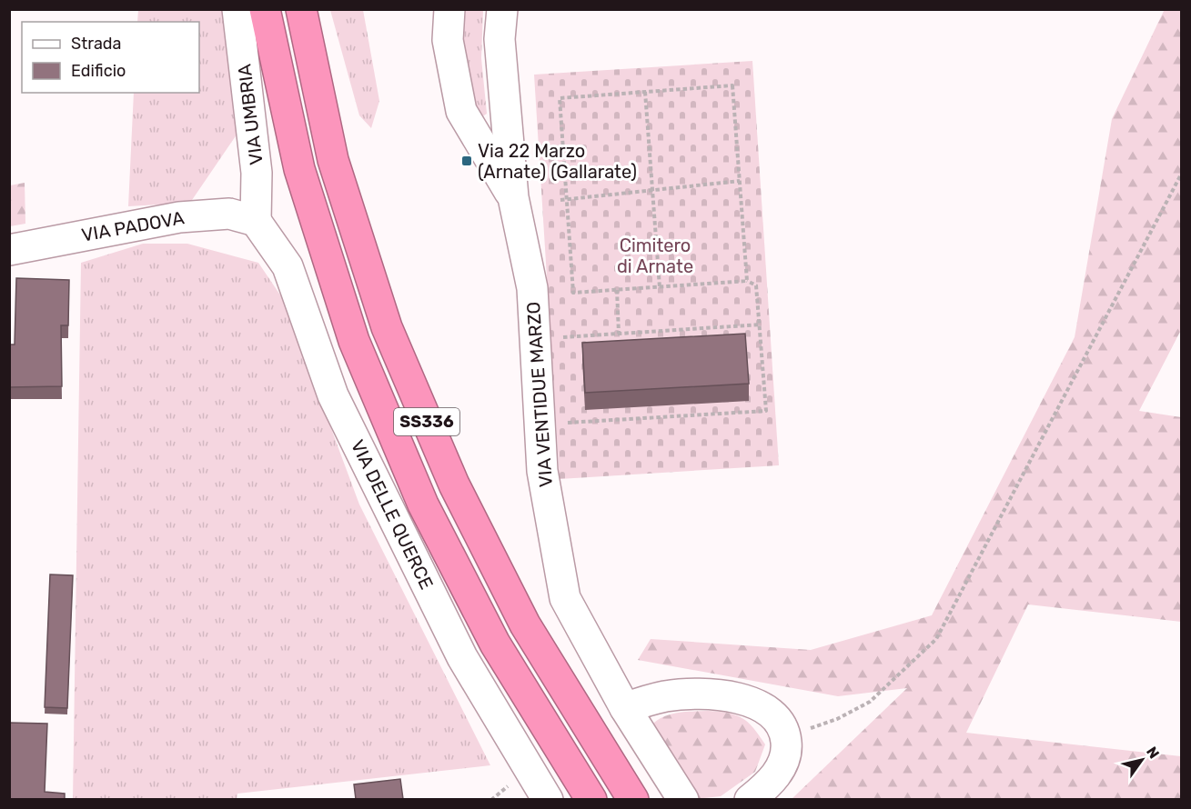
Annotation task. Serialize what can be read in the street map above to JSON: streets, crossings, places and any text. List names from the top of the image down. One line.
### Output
{"streets":{"highway":["SS336"],"street":["VIA UMBRIA","VIA PADOVA","VIA VENTIDUE MARZO","VIA DELLE QUERCE"]},"crossings":[["VIA UMBRIA","VIA PADOVA"],["VIA UMBRIA","VIA DELLE QUERCE"],["VIA PADOVA","VIA DELLE QUERCE"]],"parks":["Cimitero di Arnate"],"places":{"transit":["Via 22 Marzo (Arnate) (Gallarate)"]},"legend":["Strada","Edificio"],"north":"top right"}
